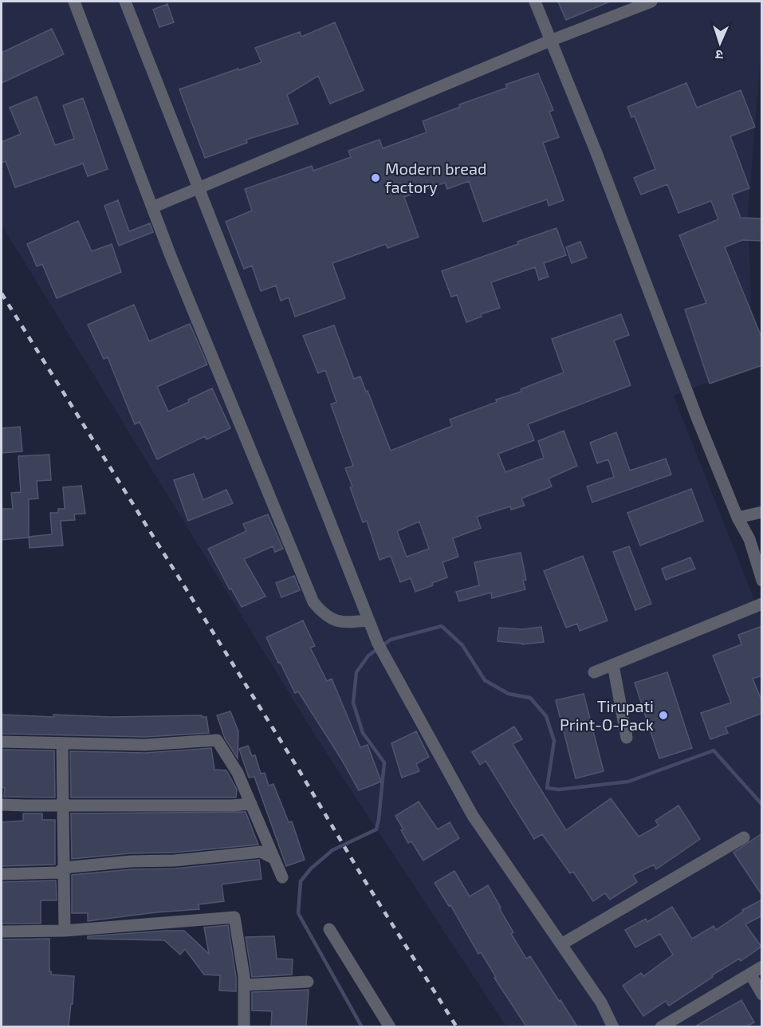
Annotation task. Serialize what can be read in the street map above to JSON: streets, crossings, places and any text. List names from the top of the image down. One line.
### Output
{"places":["Modern bread factory","Tirupati Print-O-Pack"],"north":"bottom"}
